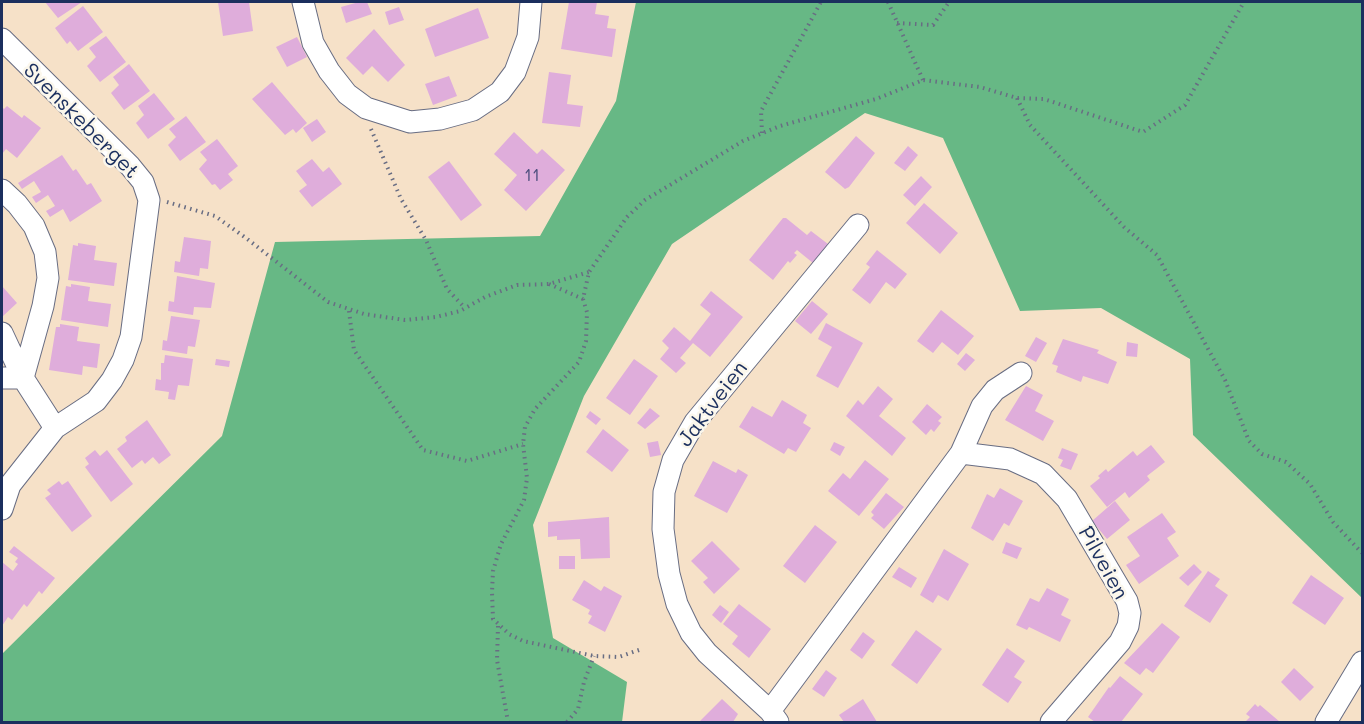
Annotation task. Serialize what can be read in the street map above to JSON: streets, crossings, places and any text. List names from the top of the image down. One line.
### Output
{"streets":{"street":["Svenskeberget","Jaktveien","Pilveien"]},"house_numbers":["11"]}
